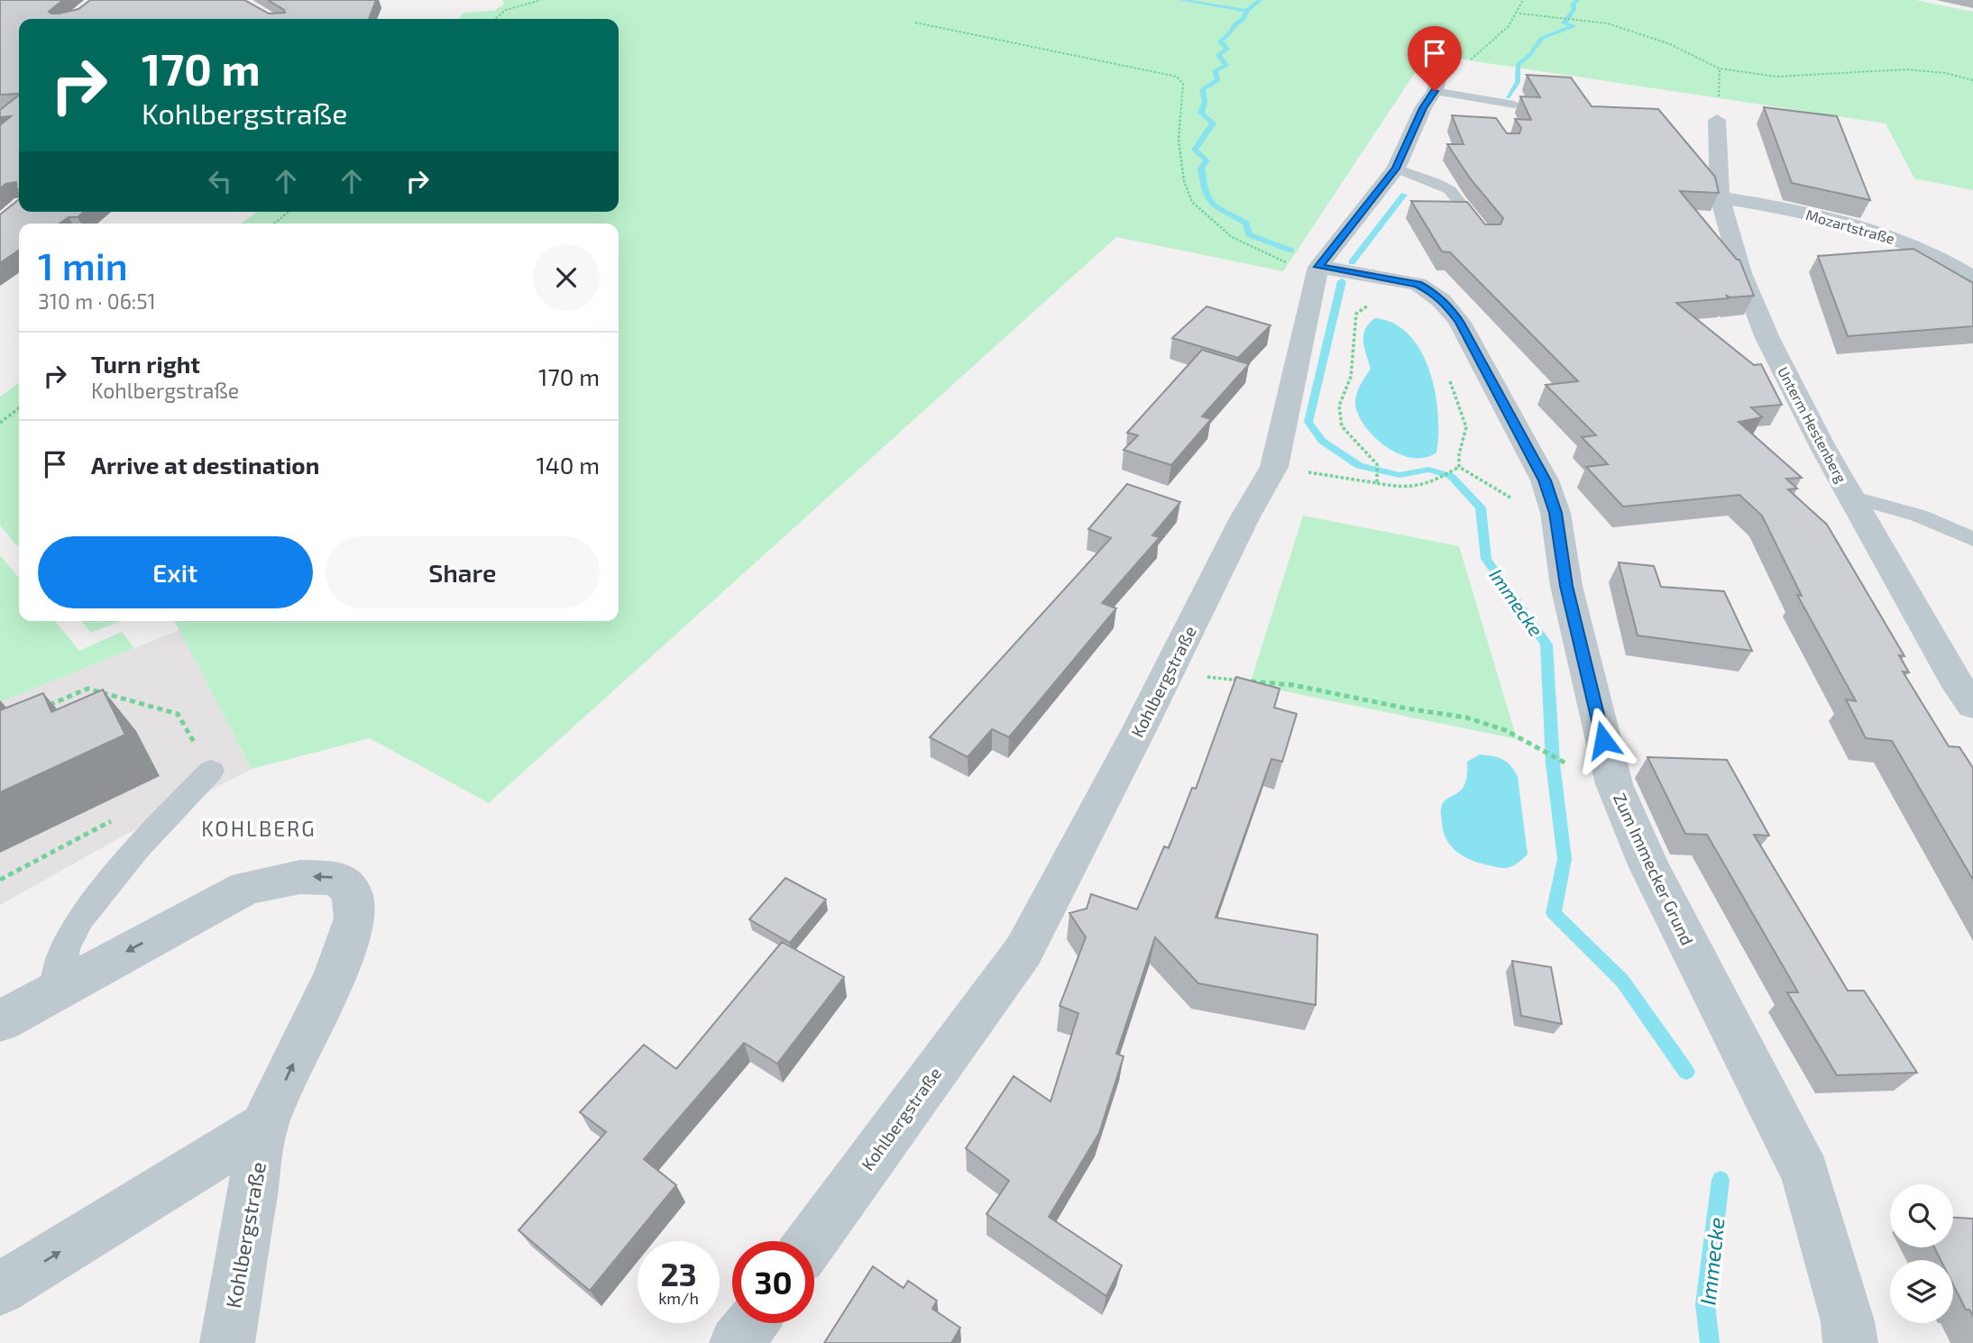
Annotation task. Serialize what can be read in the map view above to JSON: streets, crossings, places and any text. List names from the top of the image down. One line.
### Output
{"streets":{"street":["Mozartstraße","Unterm Hestenberg","Kohlbergstraße","Zum Immecker Grund"]},"crossings":[["Mozartstraße","Unterm Hestenberg"],["Kohlbergstraße","Zum Immecker Grund"]],"districts":["KOHLBERG"],"water":["Immecke"],"page":{"turn":["170 m","Kohlbergstraße"],"heading":["1 min","310 m · 06:51"],"list":[{"name":"Turn right","note":"Kohlbergstraße","value":"170 m"},{"name":"Arrive at destination","value":"140 m"}],"buttons":["Exit","Share"],"speed":"23 km/h","limit":"30"}}
